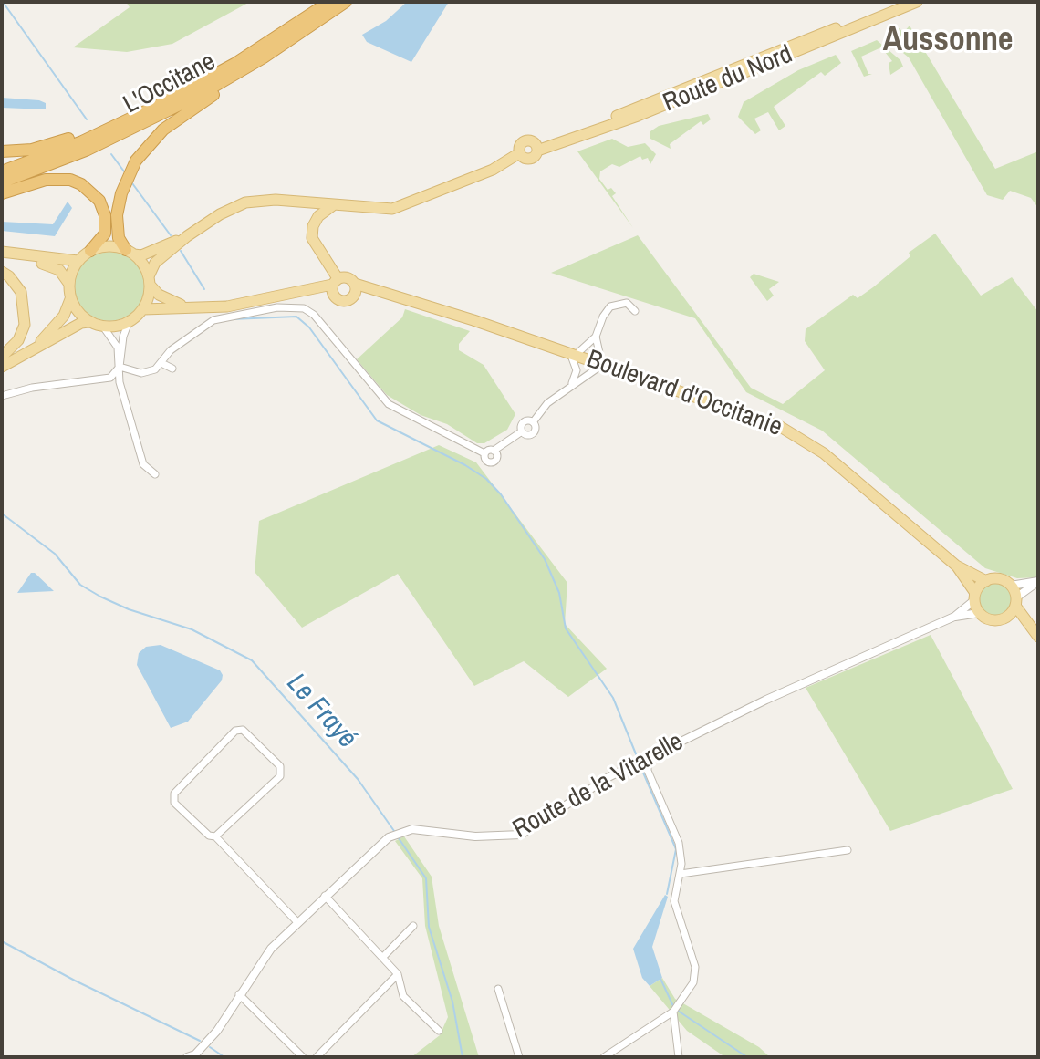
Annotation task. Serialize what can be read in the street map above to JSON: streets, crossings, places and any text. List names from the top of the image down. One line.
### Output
{"streets":{"highway":["L'Occitane"],"main road":["Route du Nord","Boulevard d'Occitanie"],"street":["Route de la Vitarelle"]},"crossings":[["Boulevard d'Occitanie","Route de la Vitarelle"]],"districts":["Aussonne"],"water":["Le Frayé"]}
